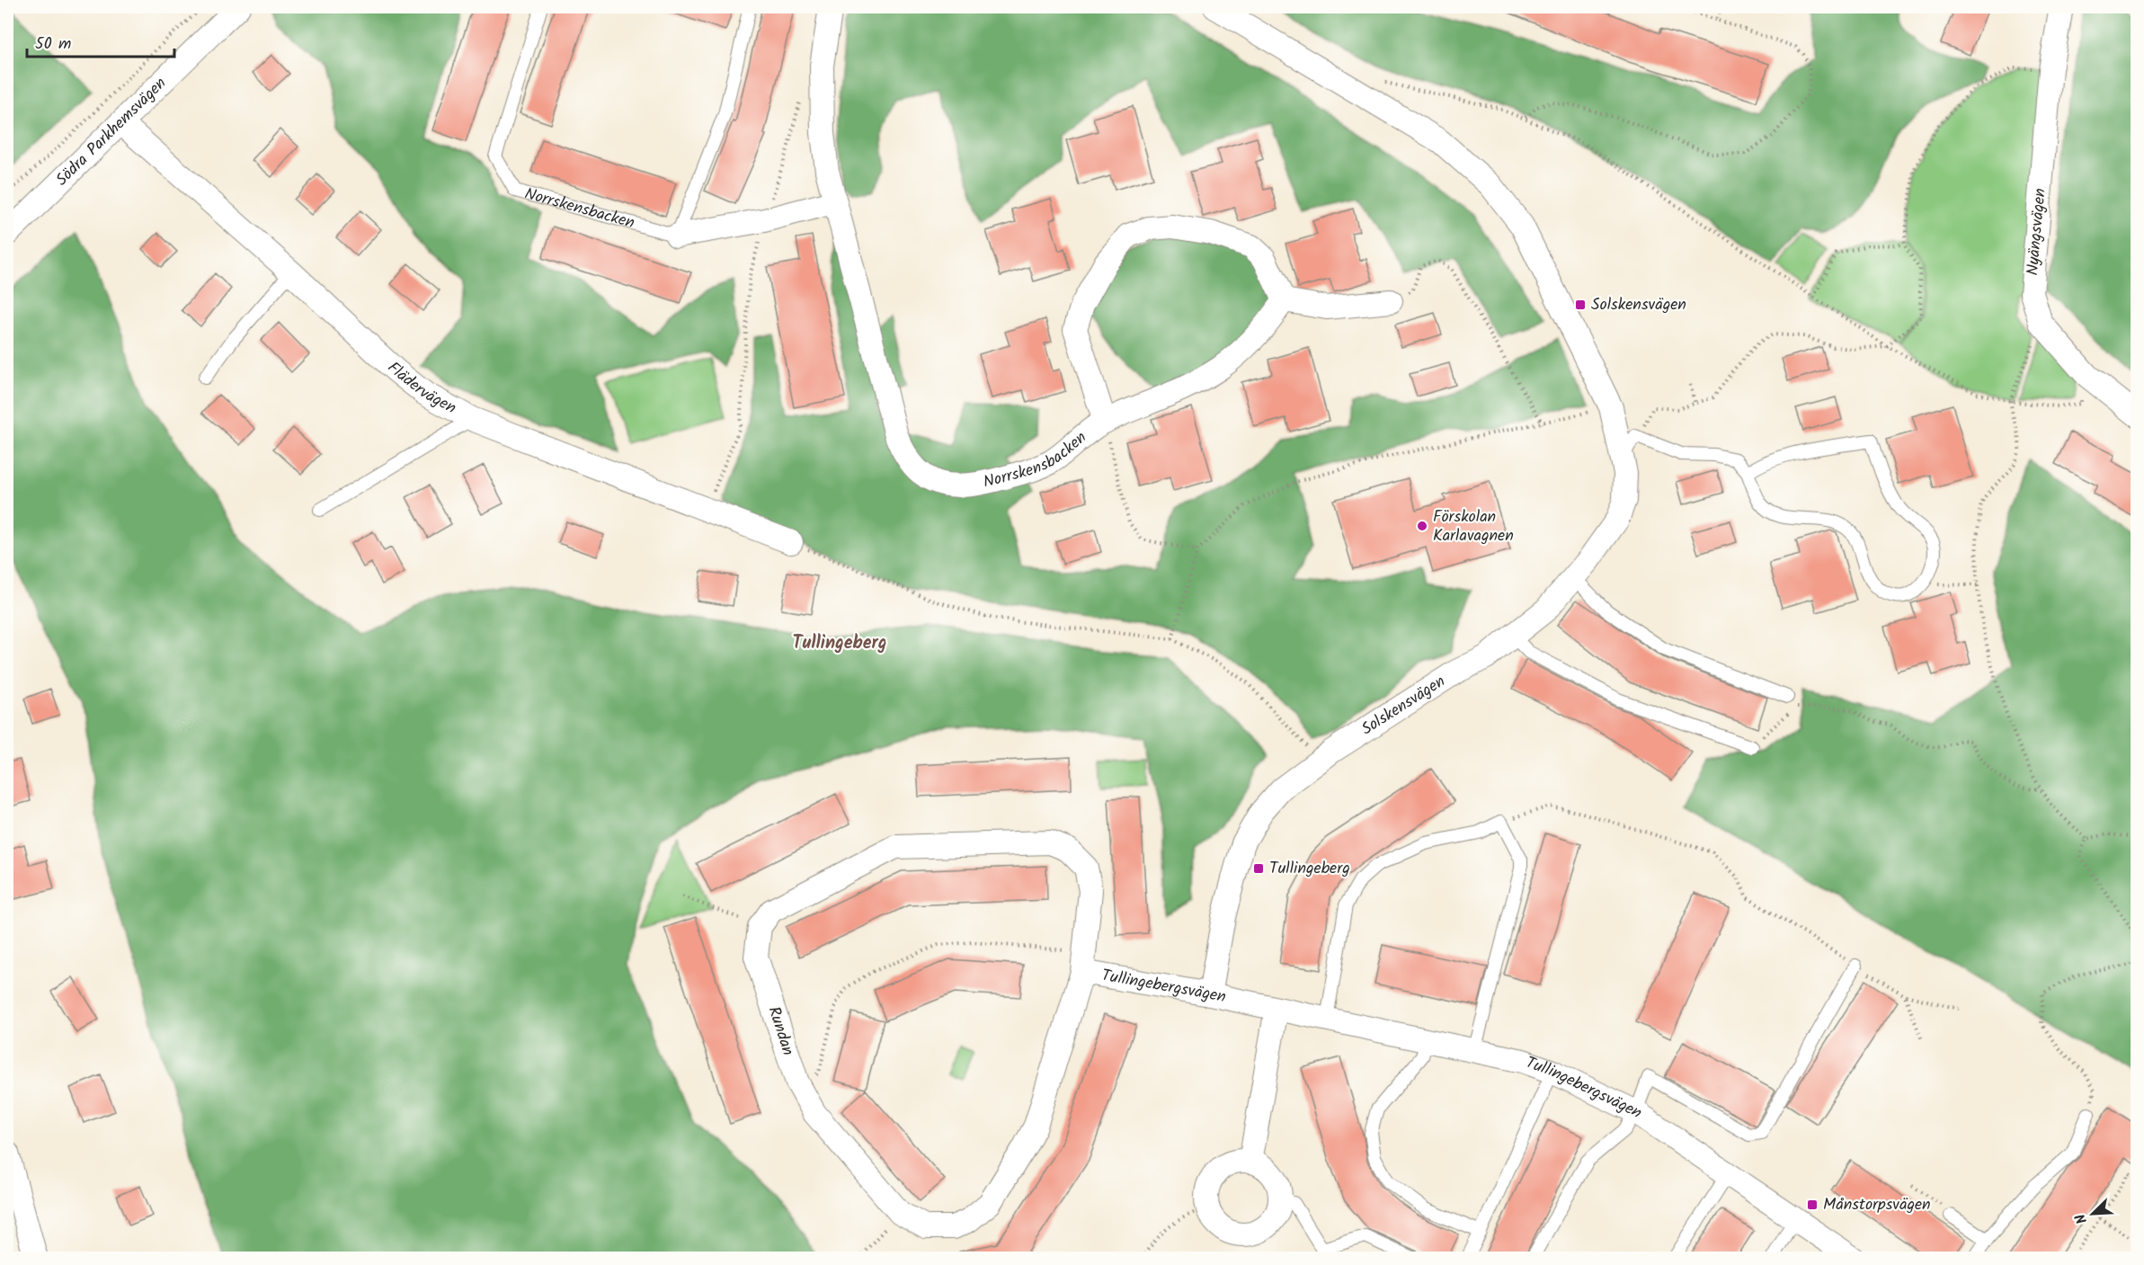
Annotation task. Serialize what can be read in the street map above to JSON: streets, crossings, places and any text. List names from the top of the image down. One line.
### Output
{"streets":{"street":["Södra Parkhemsvägen","Norrskensbacken","Nyängsvägen","Flädervägen","Solskensvägen","Tullingebergsvägen","Rundan"]},"crossings":[["Södra Parkhemsvägen","Flädervägen"],["Solskensvägen","Tullingebergsvägen"],["Tullingebergsvägen","Rundan"]],"districts":["Tullingeberg"],"places":{"transit":["Solskensvägen","Tullingeberg","Månstorpsvägen"],"other":["Förskolan Karlavagnen"]},"scale_bar":"50 m","north":"bottom left"}
